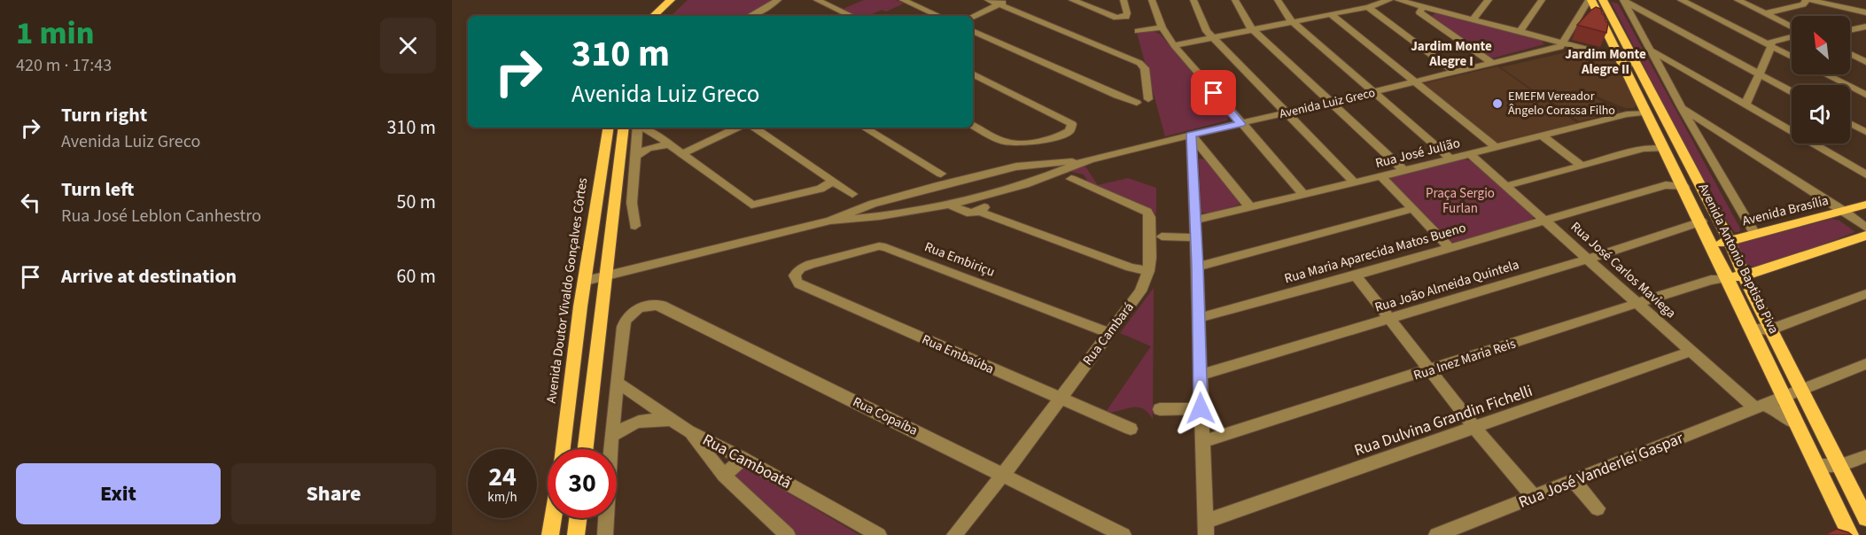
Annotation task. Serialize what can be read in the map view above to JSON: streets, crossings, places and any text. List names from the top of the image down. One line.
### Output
{"streets":{"main road":["Avenida Brasília","Avenida Antonio Baptista Piva","Avenida Doutor Vivaldo Gonçalves Côrtes"],"street":["Avenida Luiz Greco","Rua José Julião","Rua Maria Aparecida Matos Bueno","Rua Embiriçu","Rua José Carlos Maviega","Rua João Almeida Quintela","Rua Cambará","Rua Embaúba","Rua Inez Maria Reis","Rua Copaíba","Rua Dulvina Grandin Fichelli","Rua Camboatã","Rua José Vanderlei Gaspar"]},"crossings":[["Avenida Luiz Greco","Avenida Doutor Vivaldo Gonçalves Côrtes"],["Rua José Julião","Avenida Antonio Baptista Piva"],["Rua José Julião","Rua José Carlos Maviega"],["Avenida Brasília","Avenida Antonio Baptista Piva"],["Rua Maria Aparecida Matos Bueno","Avenida Antonio Baptista Piva"],["Rua Maria Aparecida Matos Bueno","Rua José Carlos Maviega"],["Avenida Antonio Baptista Piva","Rua João Almeida Quintela"],["Avenida Antonio Baptista Piva","Rua Inez Maria Reis"],["Avenida Antonio Baptista Piva","Rua José Vanderlei Gaspar"],["Rua Embiriçu","Rua Cambará"],["Rua Embiriçu","Rua Embaúba"],["Rua José Carlos Maviega","Rua João Almeida Quintela"],["Rua José Carlos Maviega","Rua Inez Maria Reis"],["Rua José Carlos Maviega","Rua Dulvina Grandin Fichelli"],["Rua José Carlos Maviega","Rua José Vanderlei Gaspar"],["Rua Cambará","Rua Embaúba"],["Rua Cambará","Rua Copaíba"],["Rua Copaíba","Rua Camboatã"]],"districts":["Jardim Monte Alegre I","Jardim Monte Alegre II"],"parks":["Praça Sergio Furlan"],"places":["EMEFM Vereador Ângelo Corassa Filho"],"north":"top left","page":{"heading":["1 min","420 m · 17:43"],"turn":["310 m","Avenida Luiz Greco"],"list":[{"name":"Turn right","note":"Avenida Luiz Greco","value":"310 m"},{"name":"Turn left","note":"Rua José Leblon Canhestro","value":"50 m"},{"name":"Arrive at destination","value":"60 m"}],"speed":"24 km/h","limit":"30","buttons":["Exit","Share"]}}
